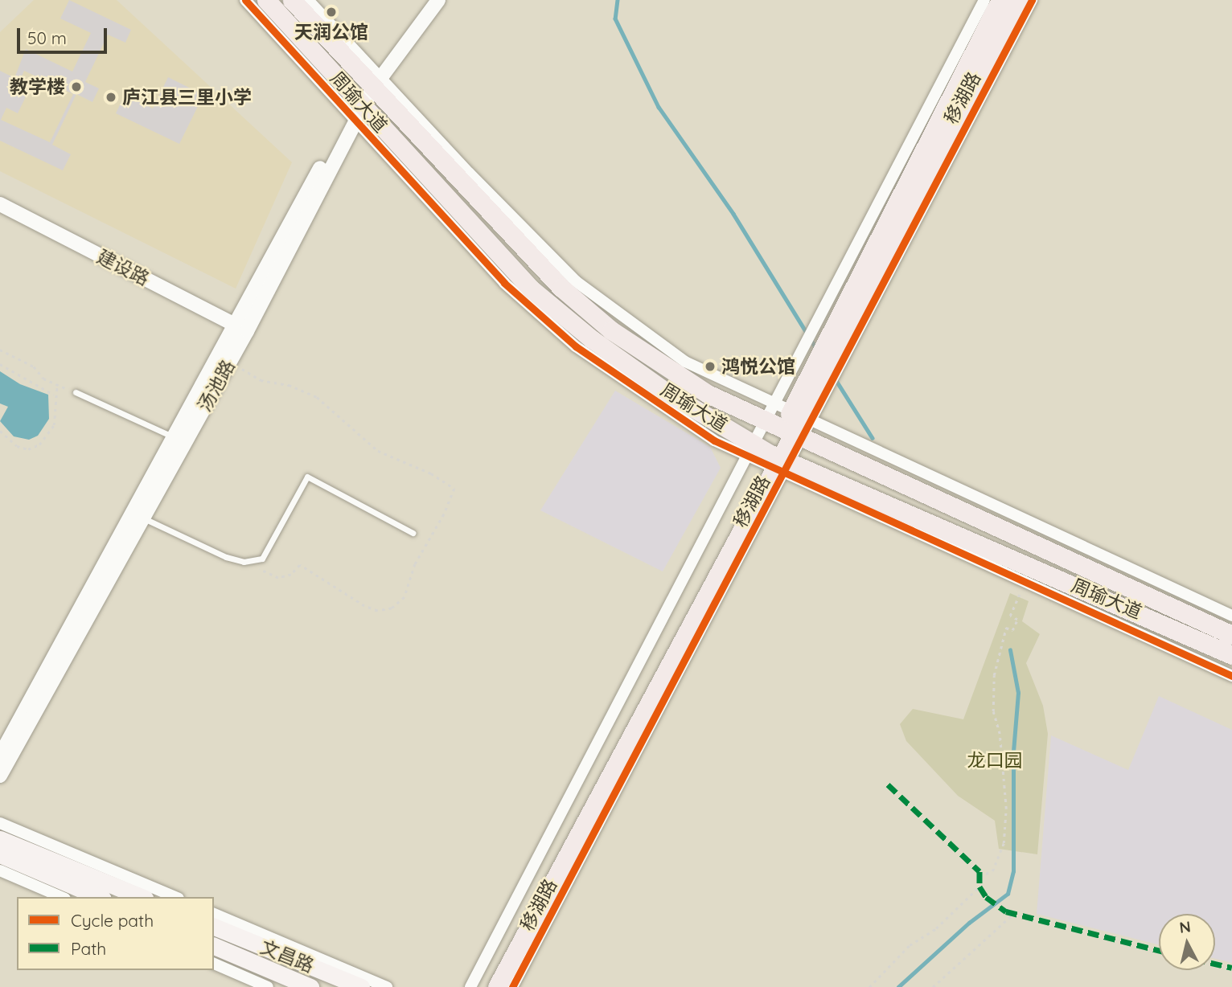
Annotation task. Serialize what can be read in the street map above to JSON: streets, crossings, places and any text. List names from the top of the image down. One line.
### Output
{"streets":{"main road":["移湖路","周瑜大道","文昌路"],"street":["建设路","汤池路"]},"crossings":[["移湖路","周瑜大道"],["周瑜大道","汤池路"],["建设路","汤池路"]],"parks":["龙口园"],"places":["天润公馆","教学楼","庐江县三里小学","鸿悦公馆"],"legend":["Cycle path","Path"],"scale_bar":"50 m","north":"top"}
